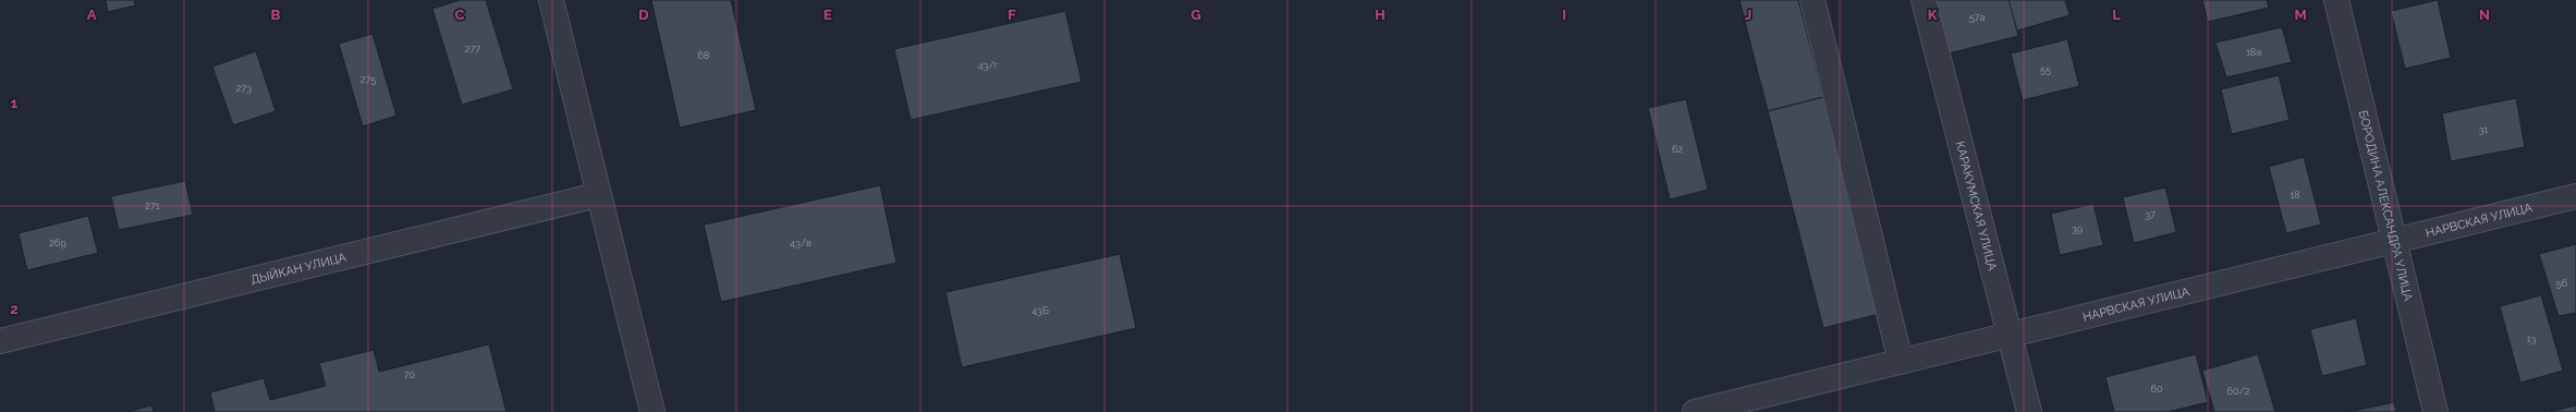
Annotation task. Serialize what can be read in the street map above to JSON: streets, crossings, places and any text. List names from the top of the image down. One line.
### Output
{"streets":{"street":["КАРАКУМСКАЯ УЛИЦА","БОРОДИНА АЛЕКСАНДРА УЛИЦА","НАРВСКАЯ УЛИЦА","ДЫЙКАН УЛИЦА"]},"crossings":[["КАРАКУМСКАЯ УЛИЦА","НАРВСКАЯ УЛИЦА"],["БОРОДИНА АЛЕКСАНДРА УЛИЦА","НАРВСКАЯ УЛИЦА"]],"house_numbers":["57а","277","18а","68","43/г","55","275","273","31","62","18","271","37","39","269","43/в","56","43Б","13","70","60","60/2"],"grid":{"columns":["A","B","C","D","E","F","G","H","I","J","K","L","M","N"],"rows":["1","2"]}}
